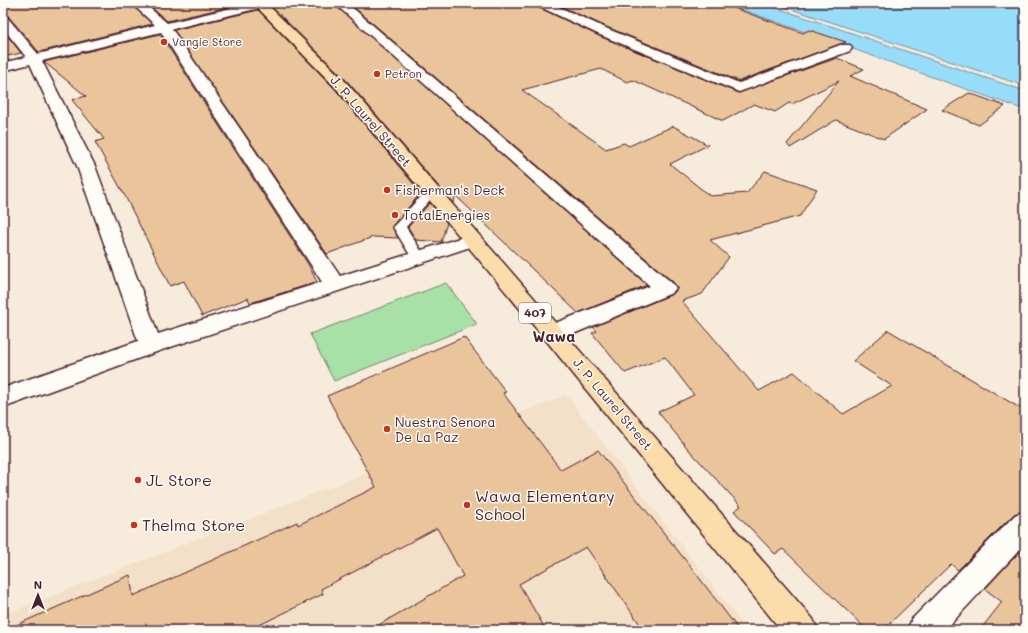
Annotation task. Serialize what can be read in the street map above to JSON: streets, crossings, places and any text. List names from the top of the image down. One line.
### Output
{"streets":{"main road":["J. P. Laurel Street","407"]},"districts":["Wawa"],"places":["Vangie Store","Petron","Fisherman's Deck","TotalEnergies","Nuestra Senora De La Paz","JL Store","Wawa Elementary School","Thelma Store"],"north":"top"}
